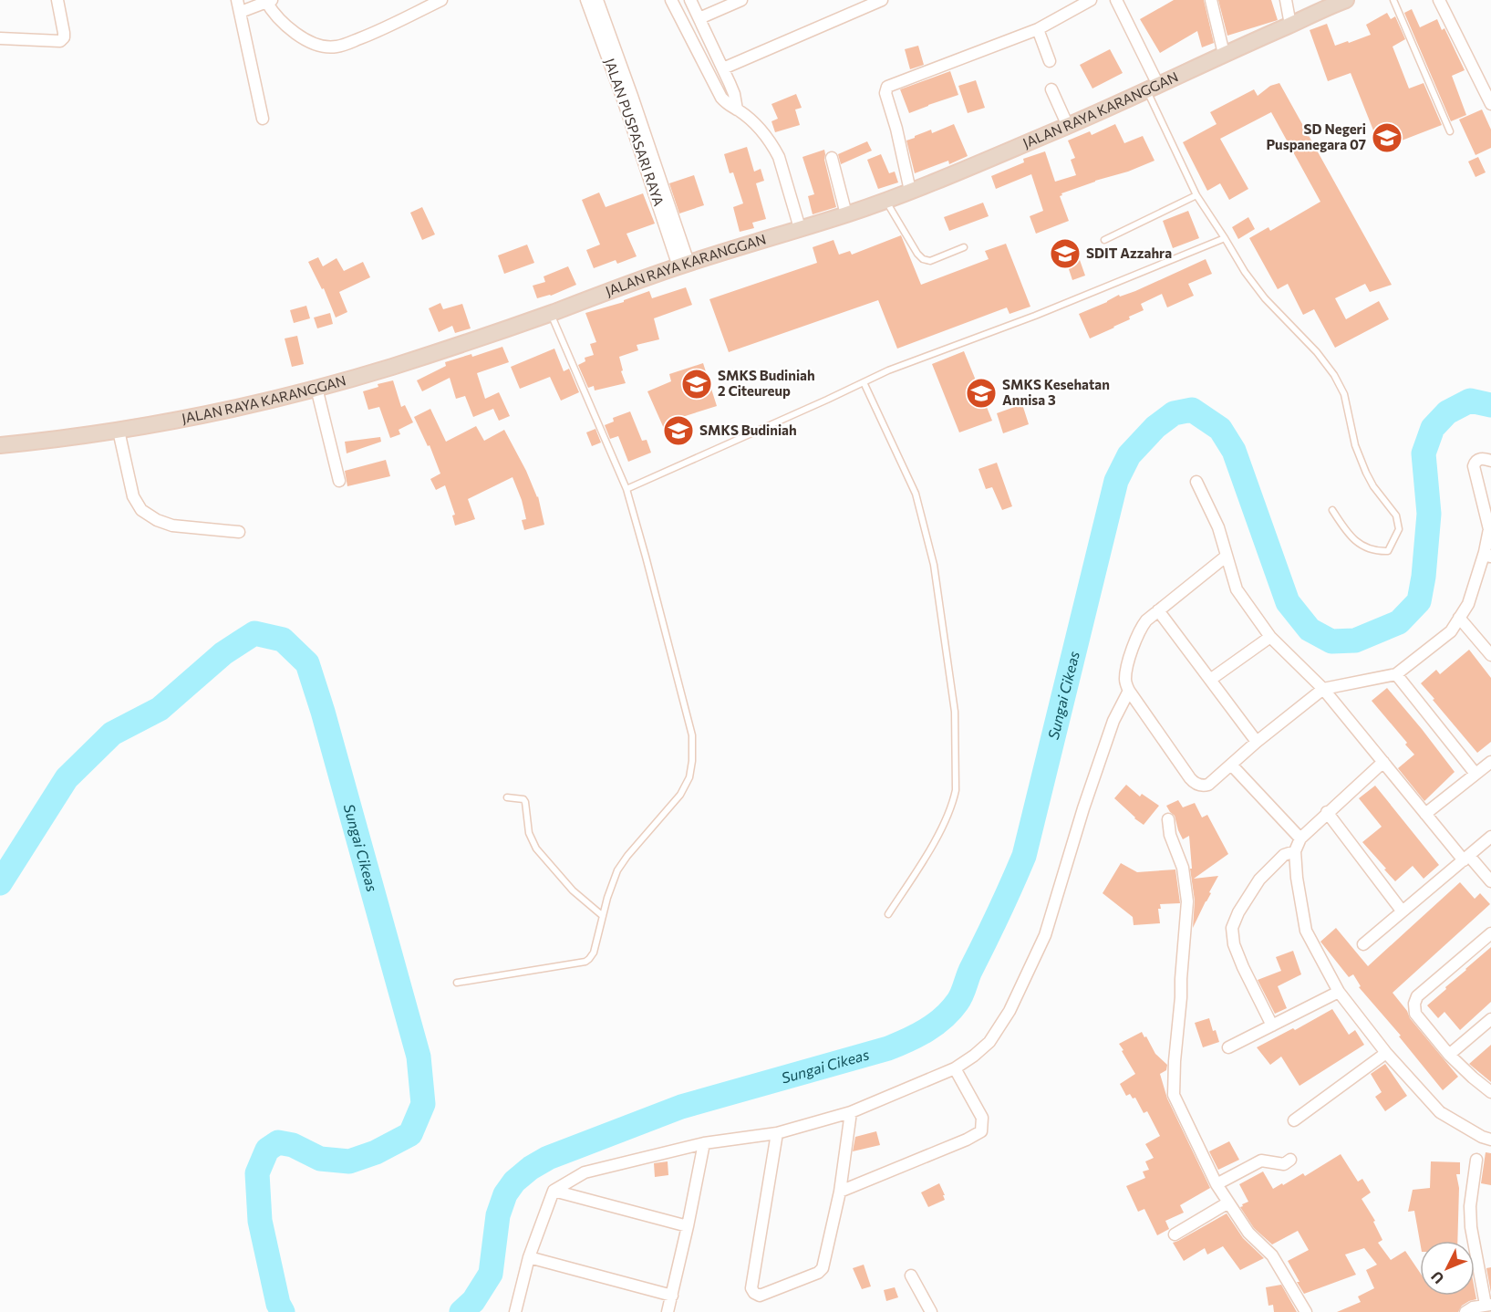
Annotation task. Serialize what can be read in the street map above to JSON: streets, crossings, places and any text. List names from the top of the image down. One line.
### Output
{"streets":{"street":["JALAN RAYA KARANGGAN","JALAN PUSPASARI RAYA"]},"crossings":[["JALAN RAYA KARANGGAN","JALAN PUSPASARI RAYA"]],"water":["Sungai Cikeas"],"places":{"school or university":["SD Negeri Puspanegara 07","SDIT Azzahra","SMKS Budiniah 2 Citeureup","SMKS Kesehatan Annisa 3","SMKS Budiniah"]},"north":"bottom left"}
